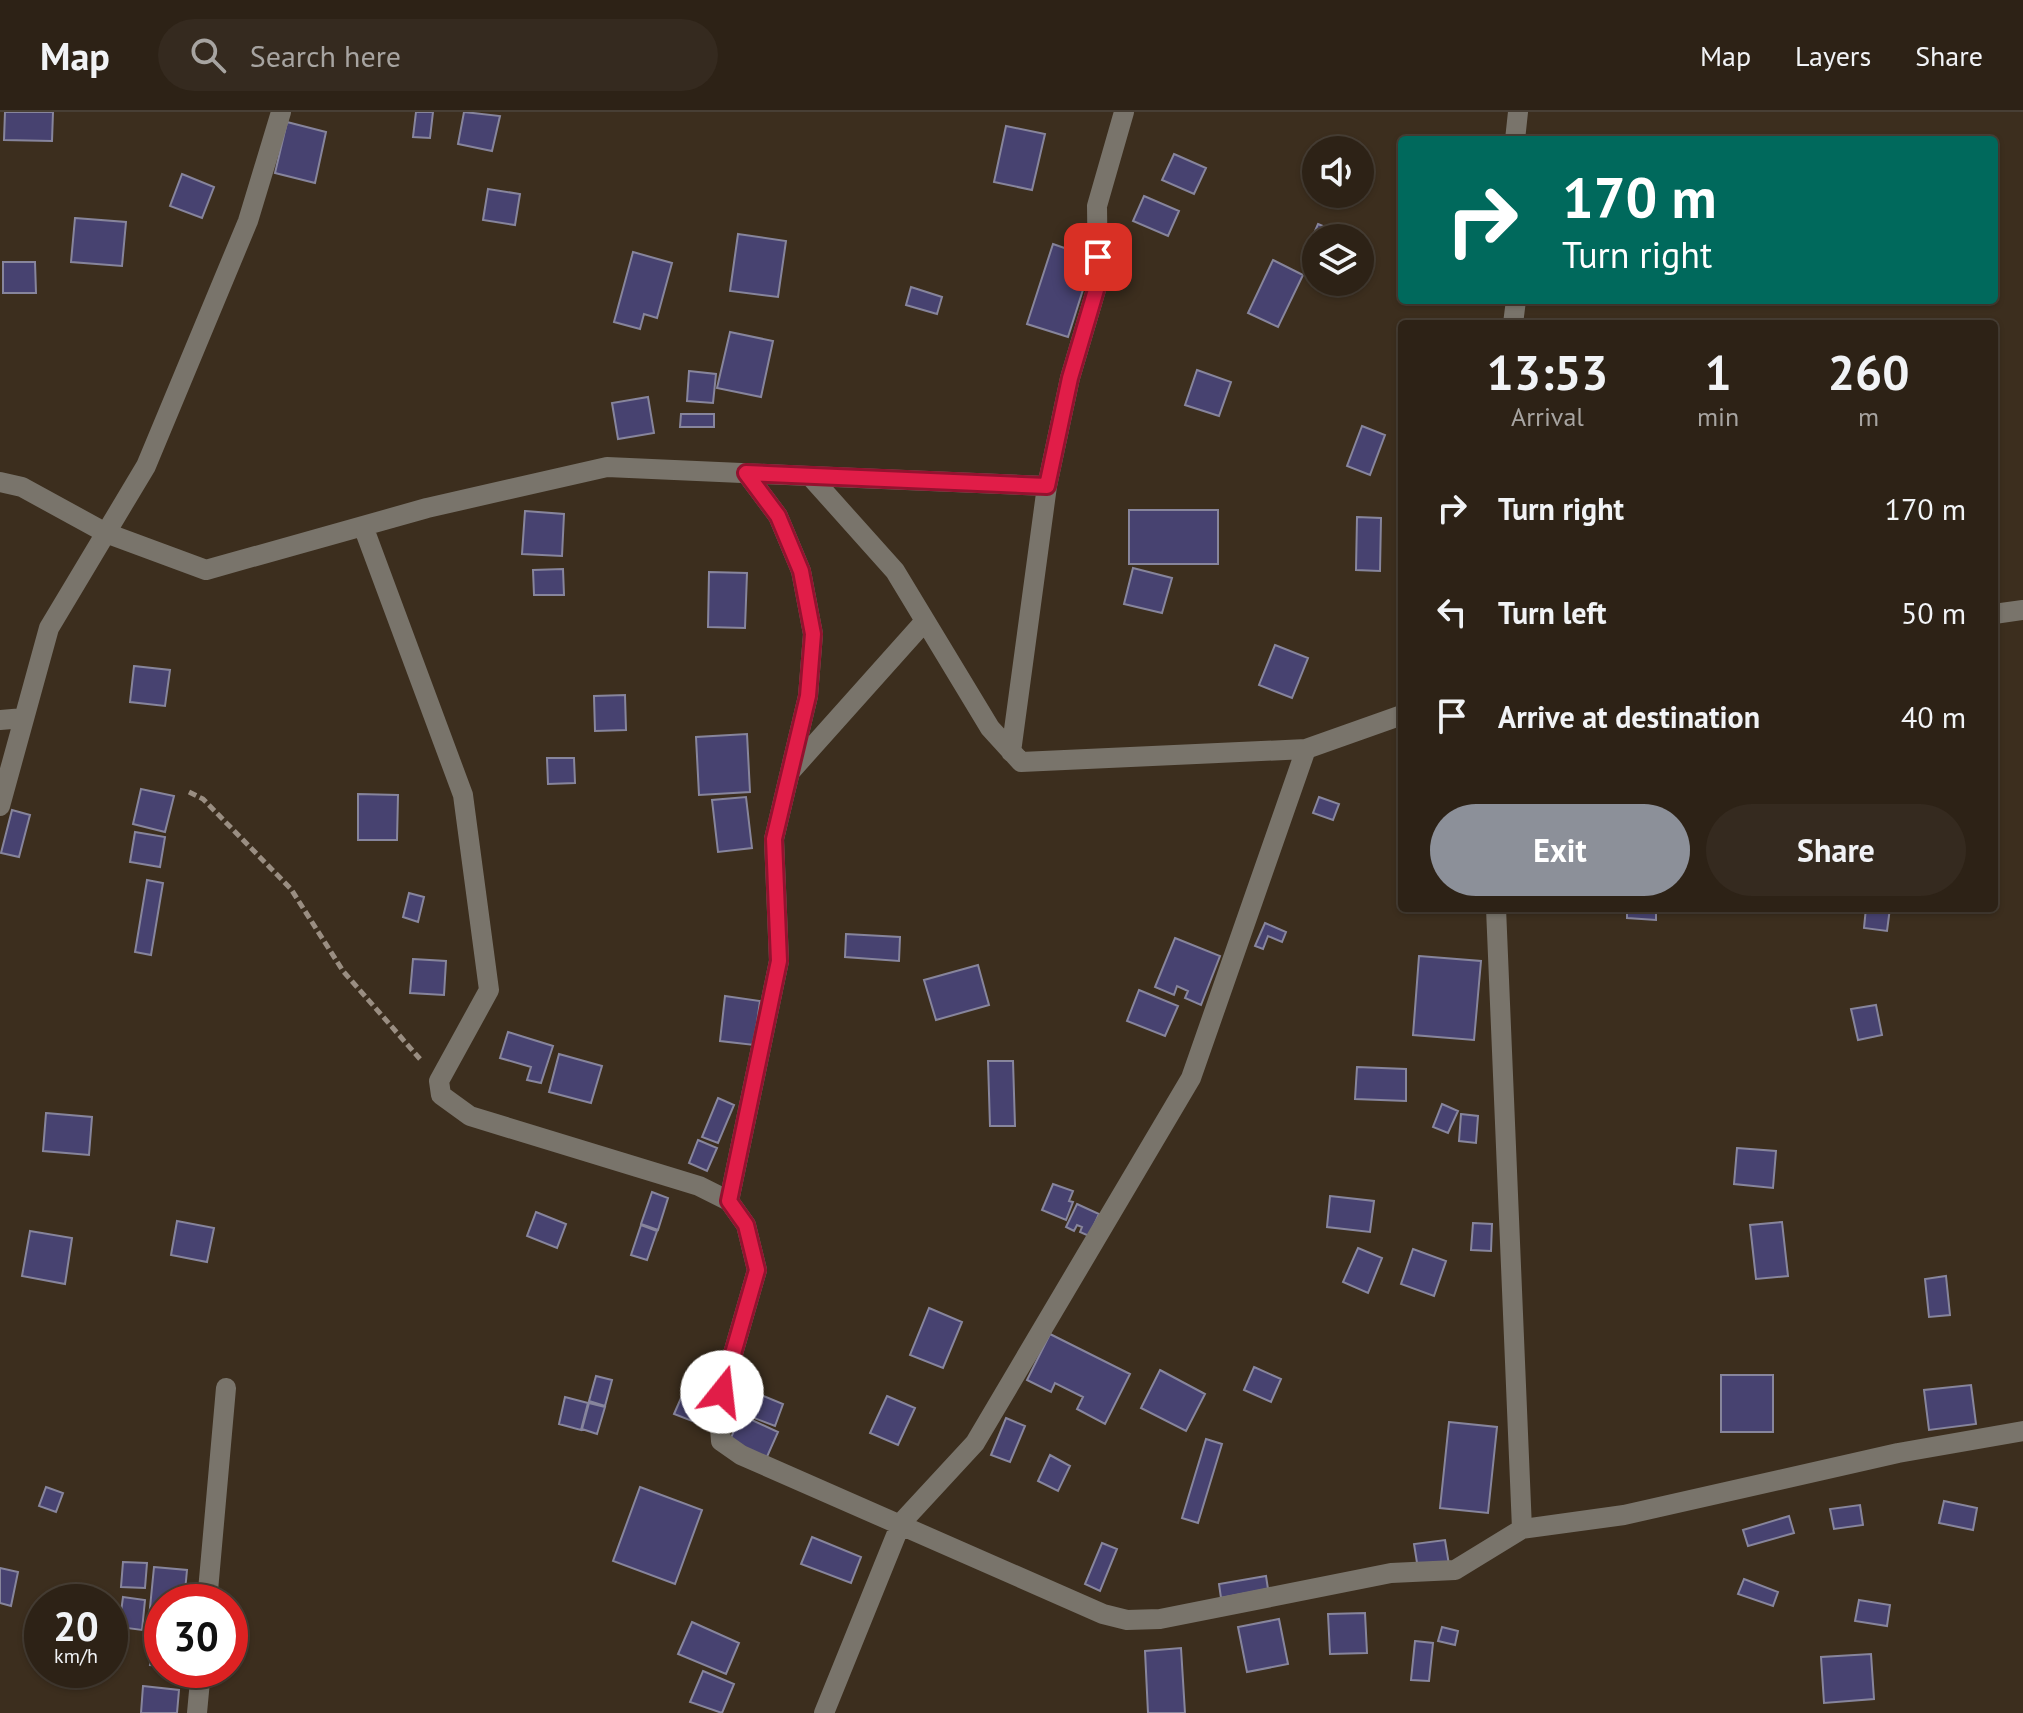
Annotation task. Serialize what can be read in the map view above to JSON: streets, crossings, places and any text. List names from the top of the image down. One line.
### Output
{"page":{"header":"Map","search":"Search here","nav":["Map","Layers","Share"],"turn":["170 m","Turn right"],"eta":["13:53","Arrival","1","min","260","m"],"list":[{"name":"Turn right","value":"170 m"},{"name":"Turn left","value":"50 m"},{"name":"Arrive at destination","value":"40 m"}],"buttons":["Exit","Share"],"speed":"20 km/h","limit":"30"}}
